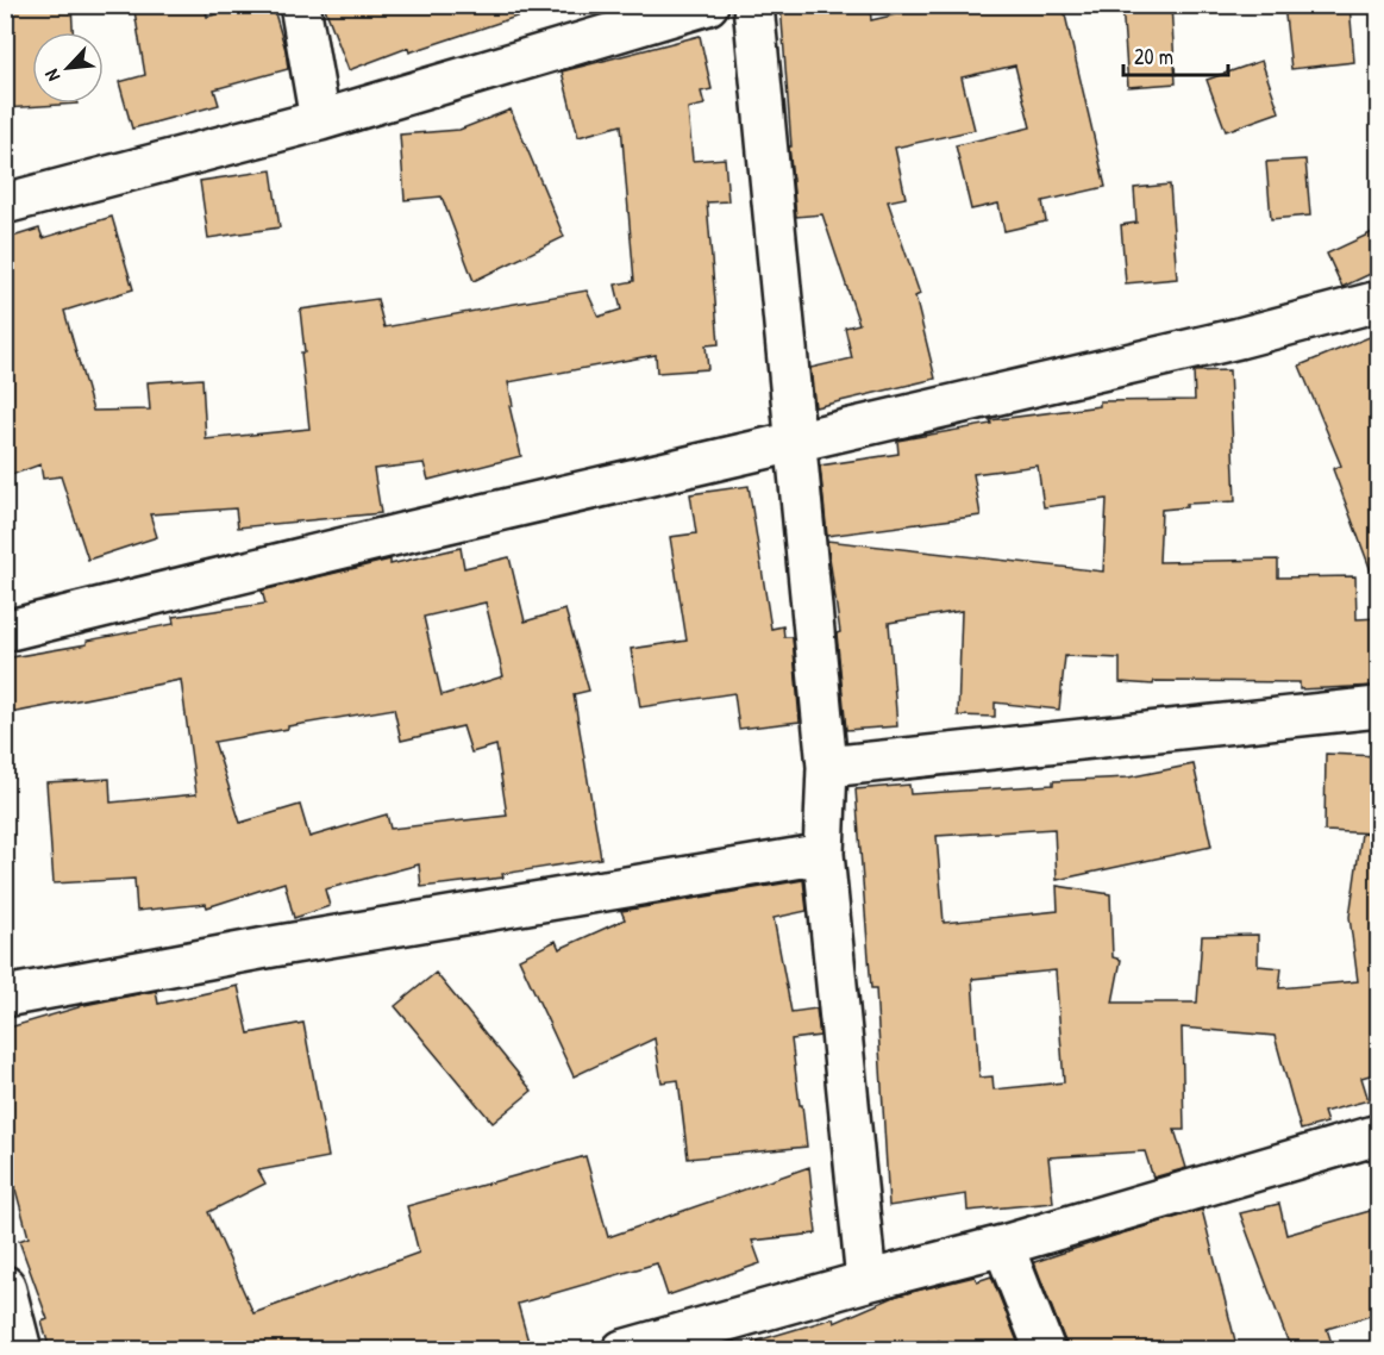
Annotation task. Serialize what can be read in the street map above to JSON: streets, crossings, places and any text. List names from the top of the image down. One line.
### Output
{"scale_bar":"20 m","north":"bottom left"}
